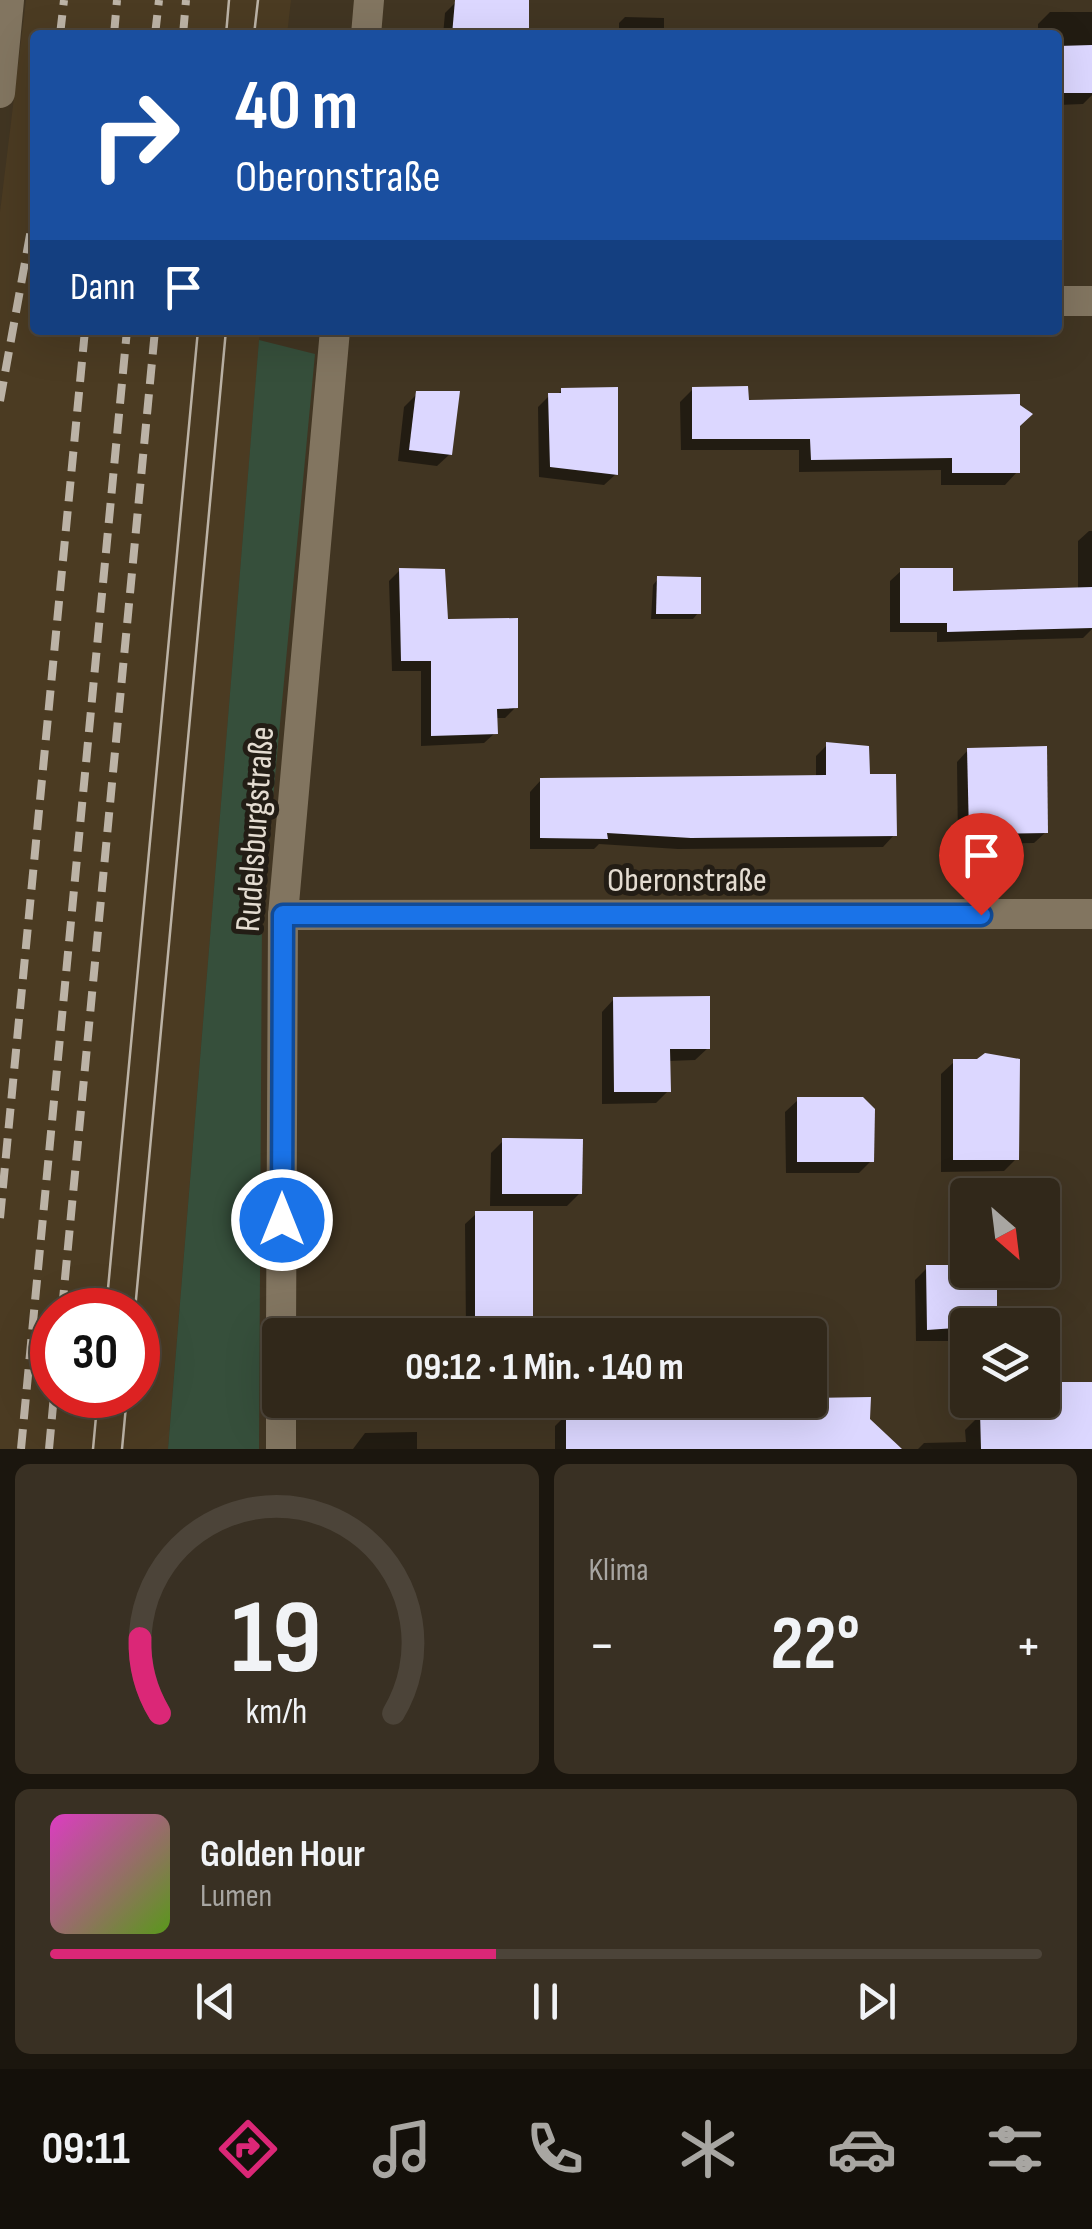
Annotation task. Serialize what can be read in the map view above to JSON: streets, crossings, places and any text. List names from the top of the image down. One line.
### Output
{"streets":{"street":["Rudelsburgstraße","Oberonstraße"]},"crossings":[["Rudelsburgstraße","Oberonstraße"]],"north":"bottom right","page":{"turn":["40 m","Oberonstraße"],"then":"Dann","limit":"30","trip":"09:12 · 1 Min. · 140 m","tile":"Klima","heat":["−","22°","+"],"song":["Golden Hour","Lumen"],"tabs":"09:11","gauge":["19","km/h"]}}
